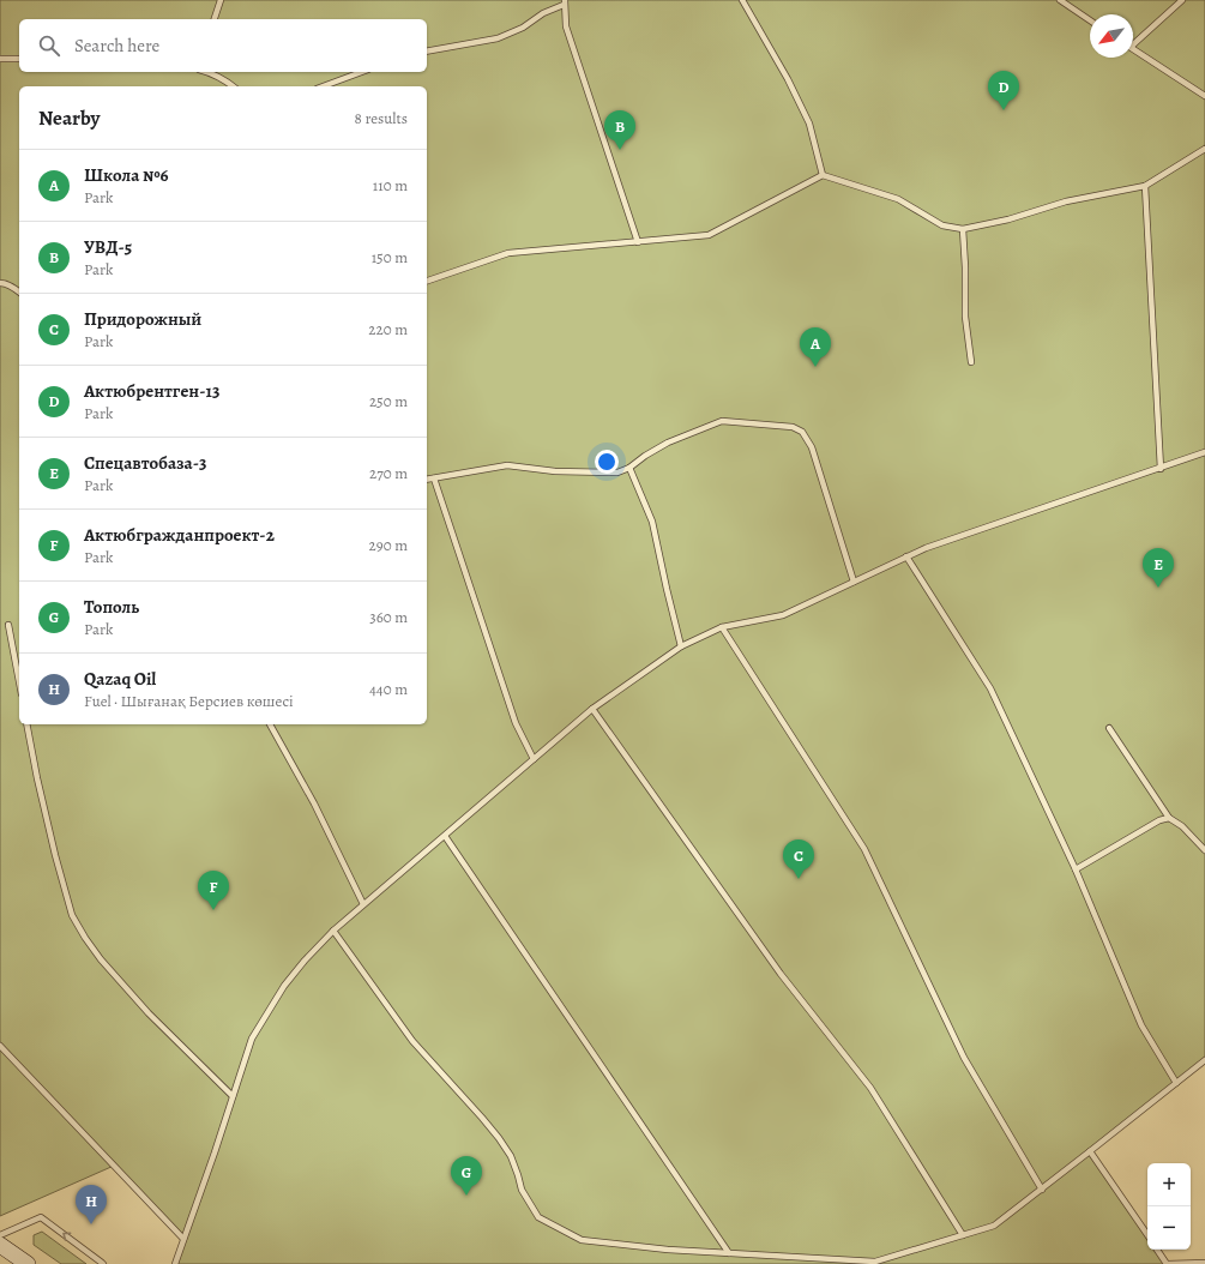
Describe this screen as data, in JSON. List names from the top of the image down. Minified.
{"north":"bottom left","page":{"search":"Search here","pins":["D","B","A","E","C","F","G","H"],"heading":["Nearby","8 results"],"list":[{"mark":"A","name":"Школа №6","note":"Park","value":"110 m"},{"mark":"B","name":"УВД-5","note":"Park","value":"150 m"},{"mark":"C","name":"Придорожный","note":"Park","value":"220 m"},{"mark":"D","name":"Актюбрентген-13","note":"Park","value":"250 m"},{"mark":"E","name":"Спецавтобаза-3","note":"Park","value":"270 m"},{"mark":"F","name":"Актюбгражданпроект-2","note":"Park","value":"290 m"},{"mark":"G","name":"Тополь","note":"Park","value":"360 m"},{"mark":"H","name":"Qazaq Oil","note":"Fuel · Шығанақ Берсиев көшесі","value":"440 m"}],"map_buttons":["+","−"]}}
